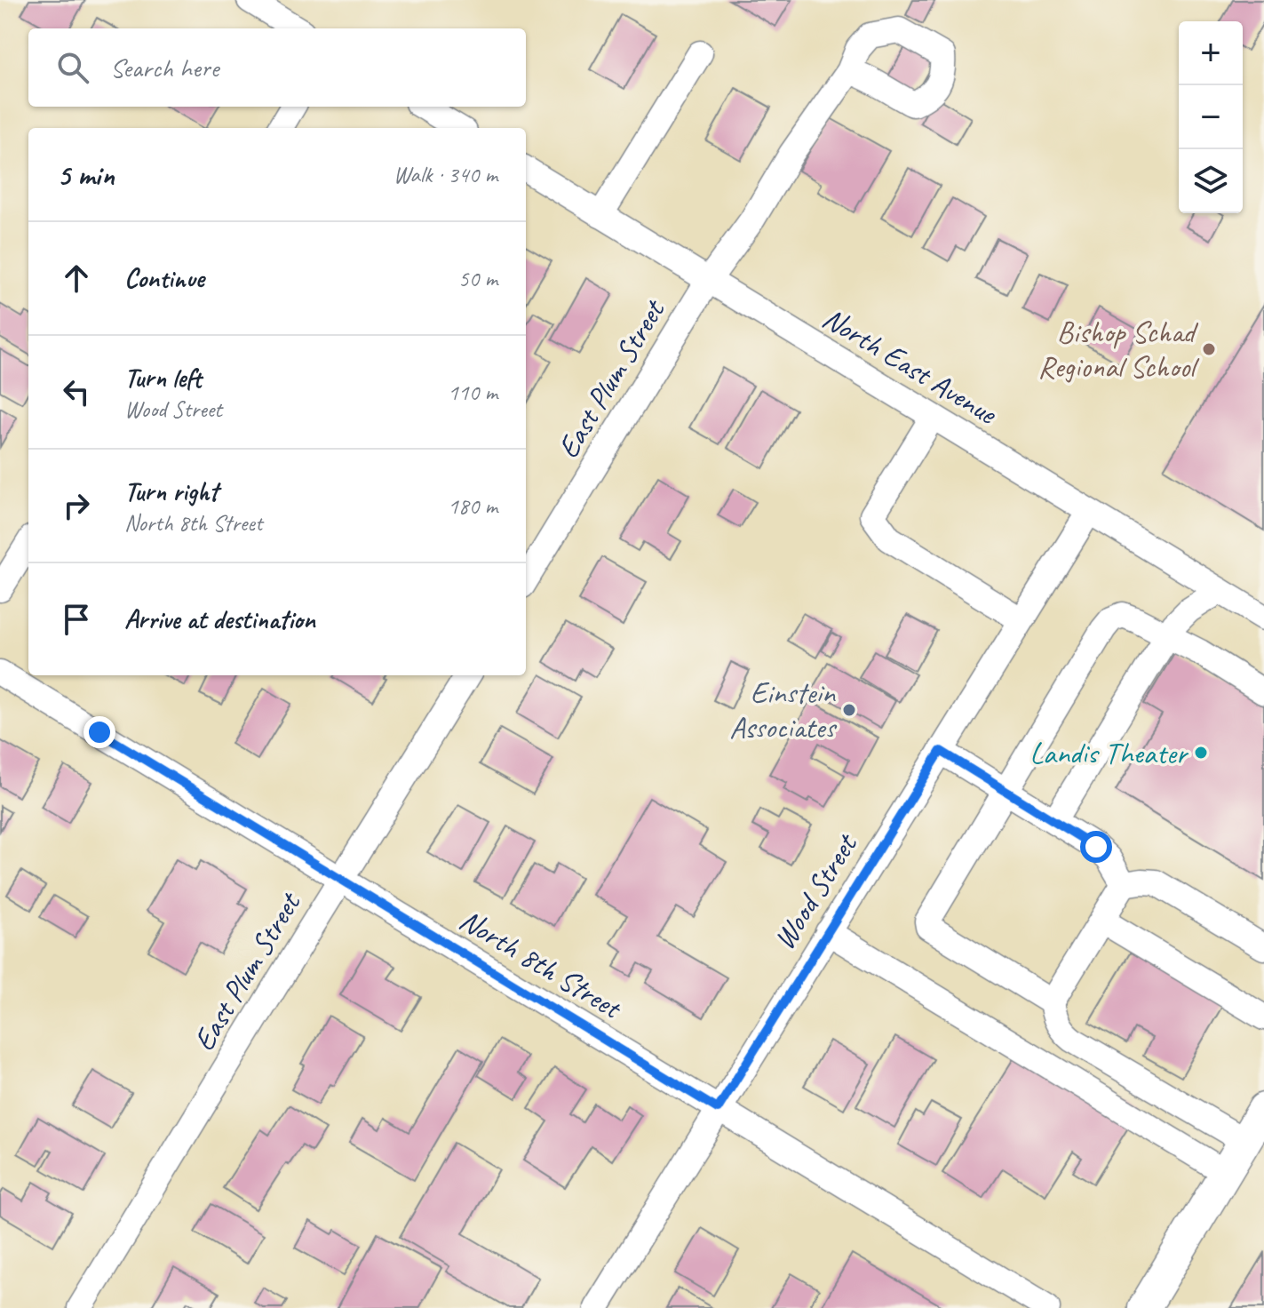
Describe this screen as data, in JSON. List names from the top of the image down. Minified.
{"streets":{"street":["North East Avenue","East Plum Street","Wood Street","North 8th Street"]},"crossings":[["North East Avenue","East Plum Street"],["North East Avenue","Wood Street"],["East Plum Street","North 8th Street"],["Wood Street","North 8th Street"]],"places":["Bishop Schad Regional School","Einstein Associates","Landis Theater"],"page":{"map_buttons":["+","−"],"search":"Search here","heading":["5 min","Walk · 340 m"],"list":[["Continue","50 m"],["Turn left","Wood Street","110 m"],["Turn right","North 8th Street","180 m"],"Arrive at destination"]}}
